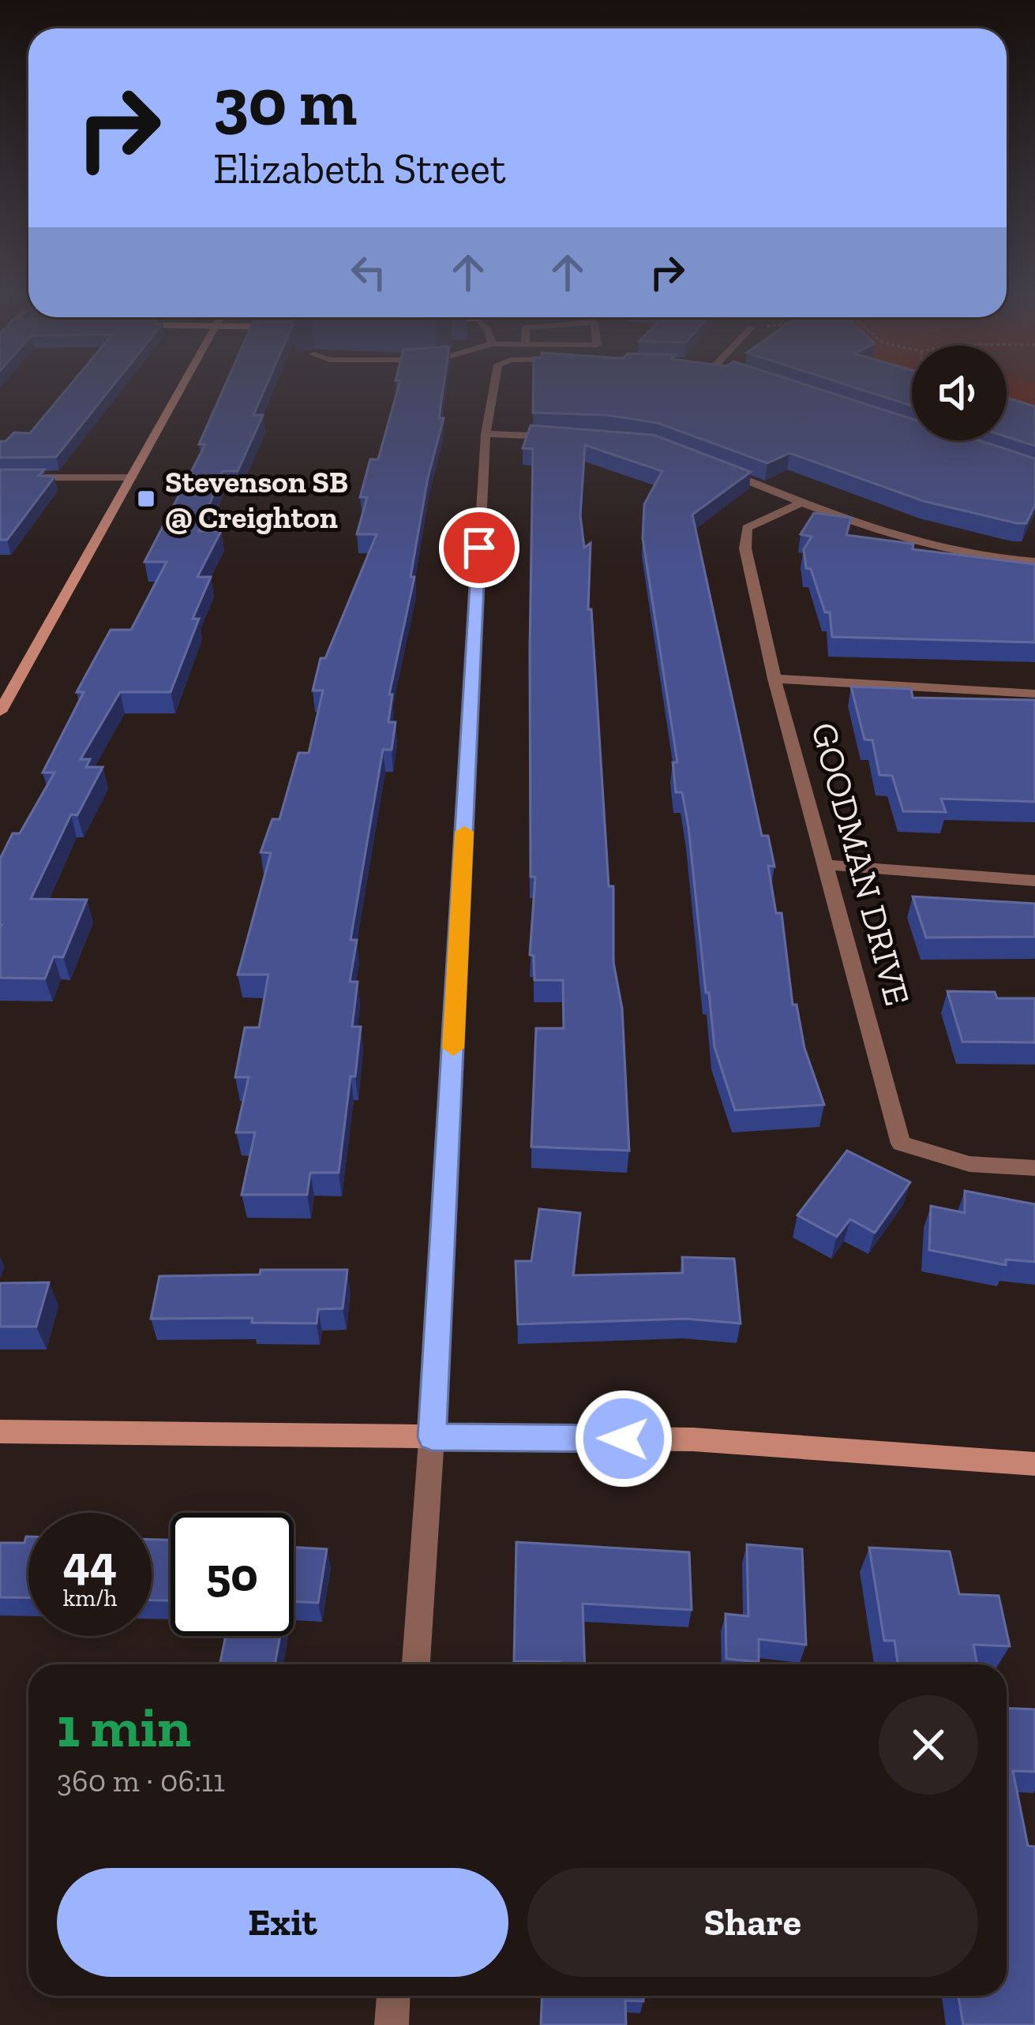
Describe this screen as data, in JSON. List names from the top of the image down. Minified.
{"streets":{"street":["GOODMAN DRIVE"]},"places":{"transit":["Stevenson SB @ Creighton"]},"page":{"turn":["30 m","Elizabeth Street"],"speed":"44 km/h","limit":"50","heading":["1 min","360 m · 06:11"],"buttons":["Exit","Share"]}}
